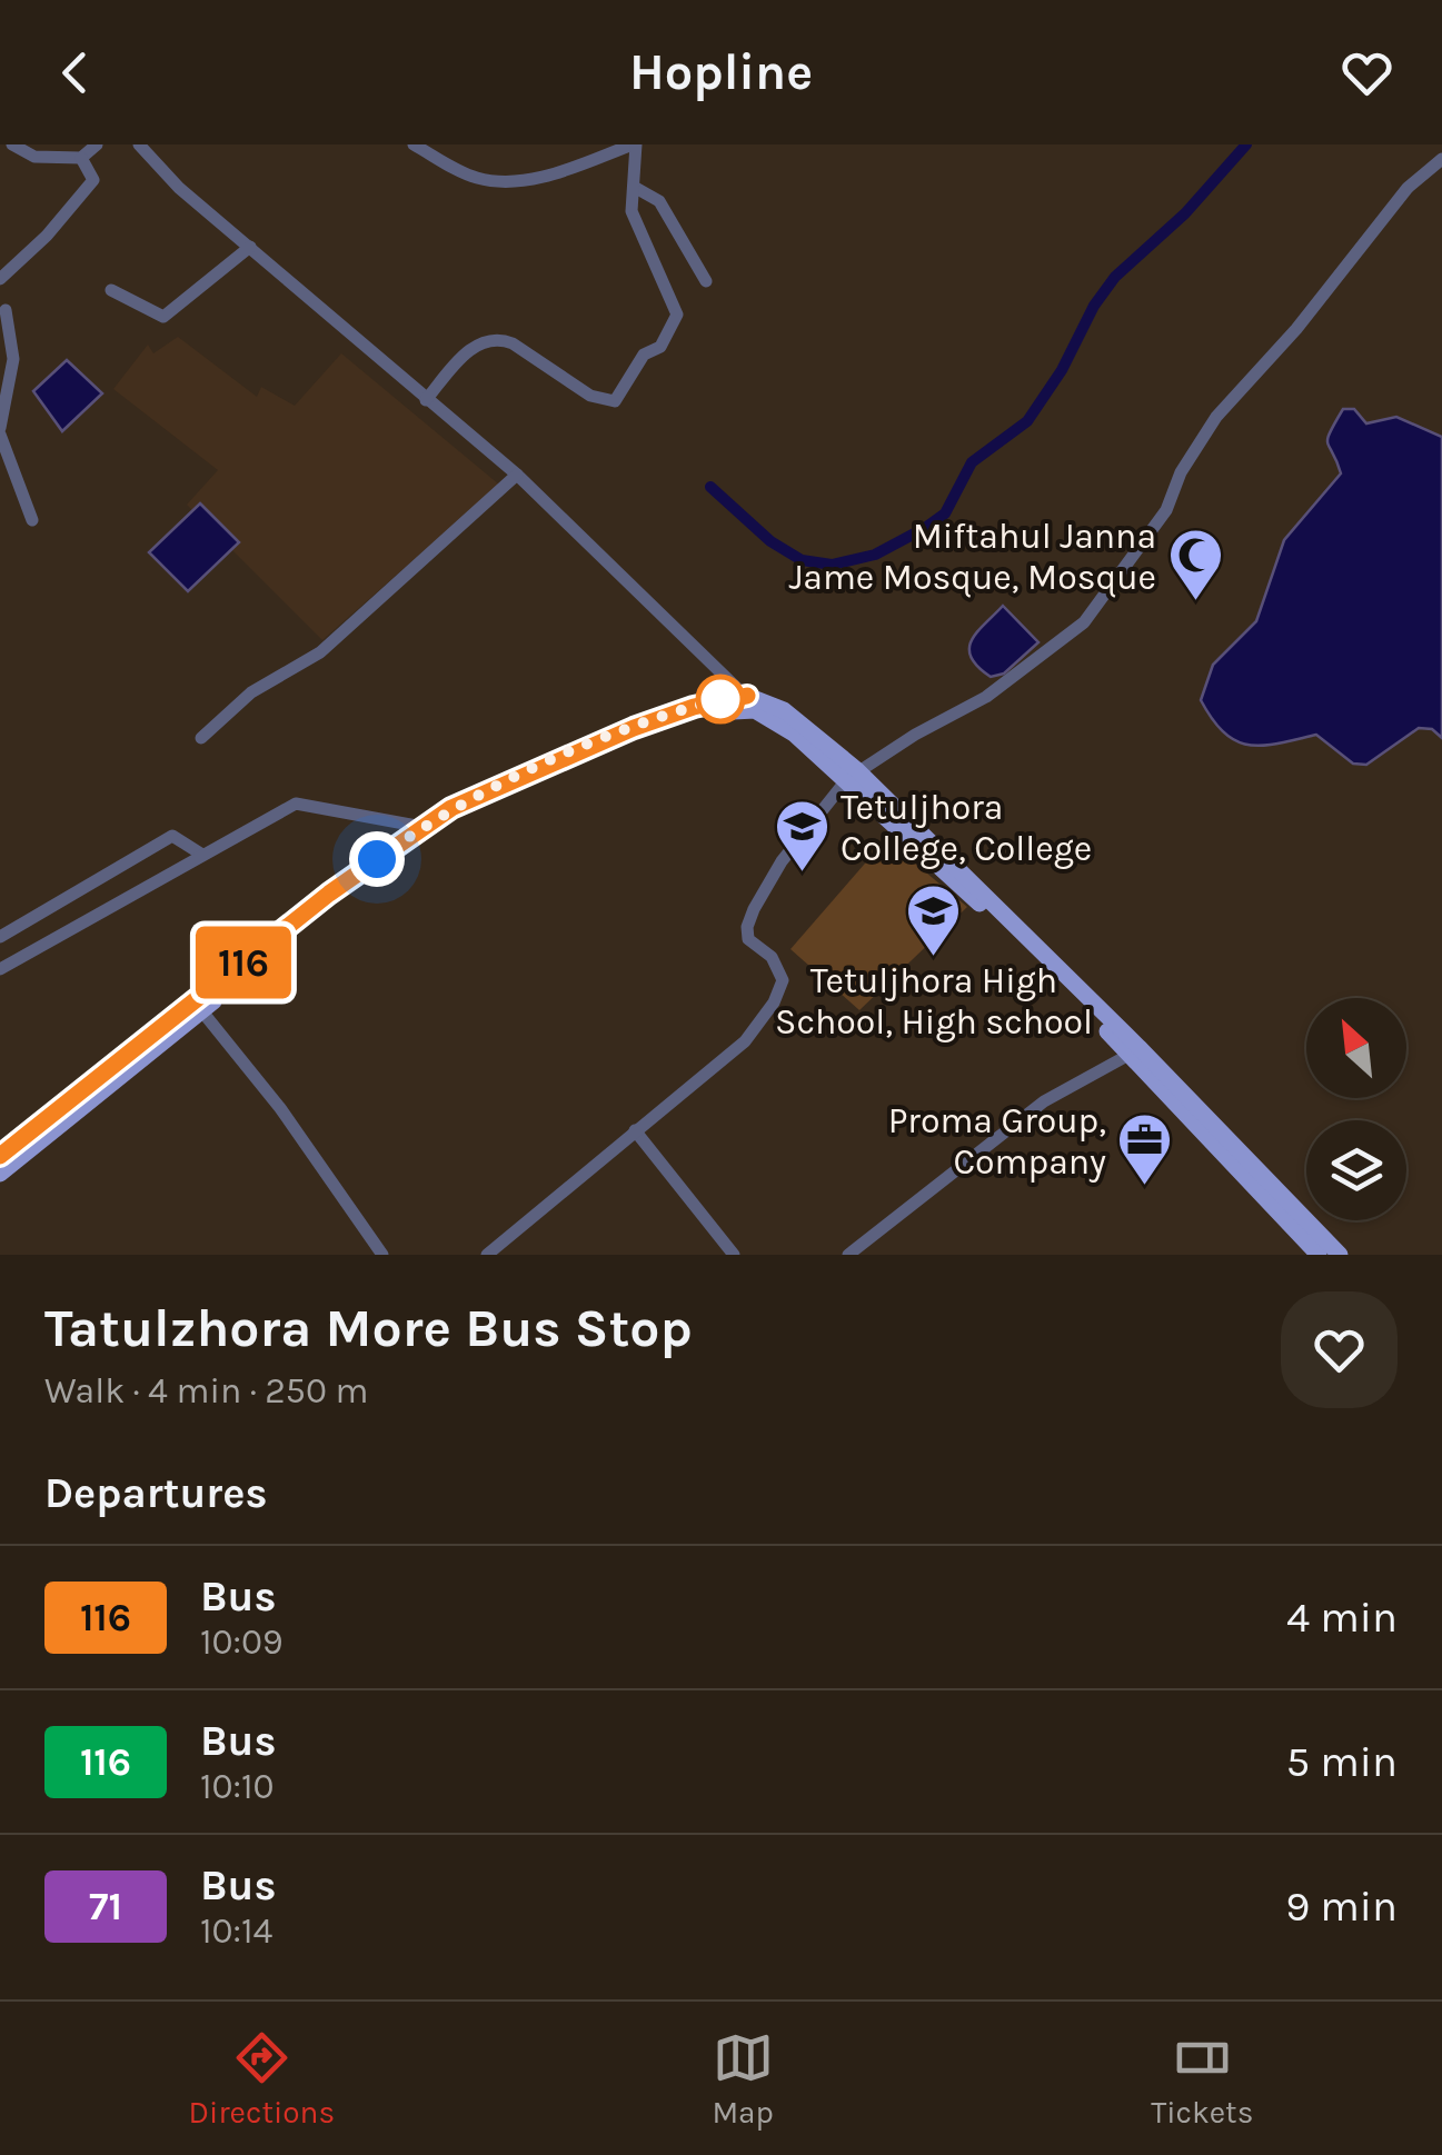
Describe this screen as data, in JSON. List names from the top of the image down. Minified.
{"places":{"mosque":["Miftahul Janna Jame Mosque, Mosque"],"school or university":["Tetuljhora College, College","Tetuljhora High School, High school"],"office":["Proma Group, Company"]},"lines":["bus line 116"],"north":"top left","page":{"header":"Hopline","on_map":"116","heading":[["Tatulzhora More Bus Stop","Walk · 4 min · 250 m"],"Departures"],"list":[{"mark":"116","name":"Bus","note":"10:09","value":"4 min"},{"mark":"116","name":"Bus","note":"10:10","value":"5 min"},{"mark":"71","name":"Bus","note":"10:14","value":"9 min"}],"tabs":["Directions","Map","Tickets"]}}
